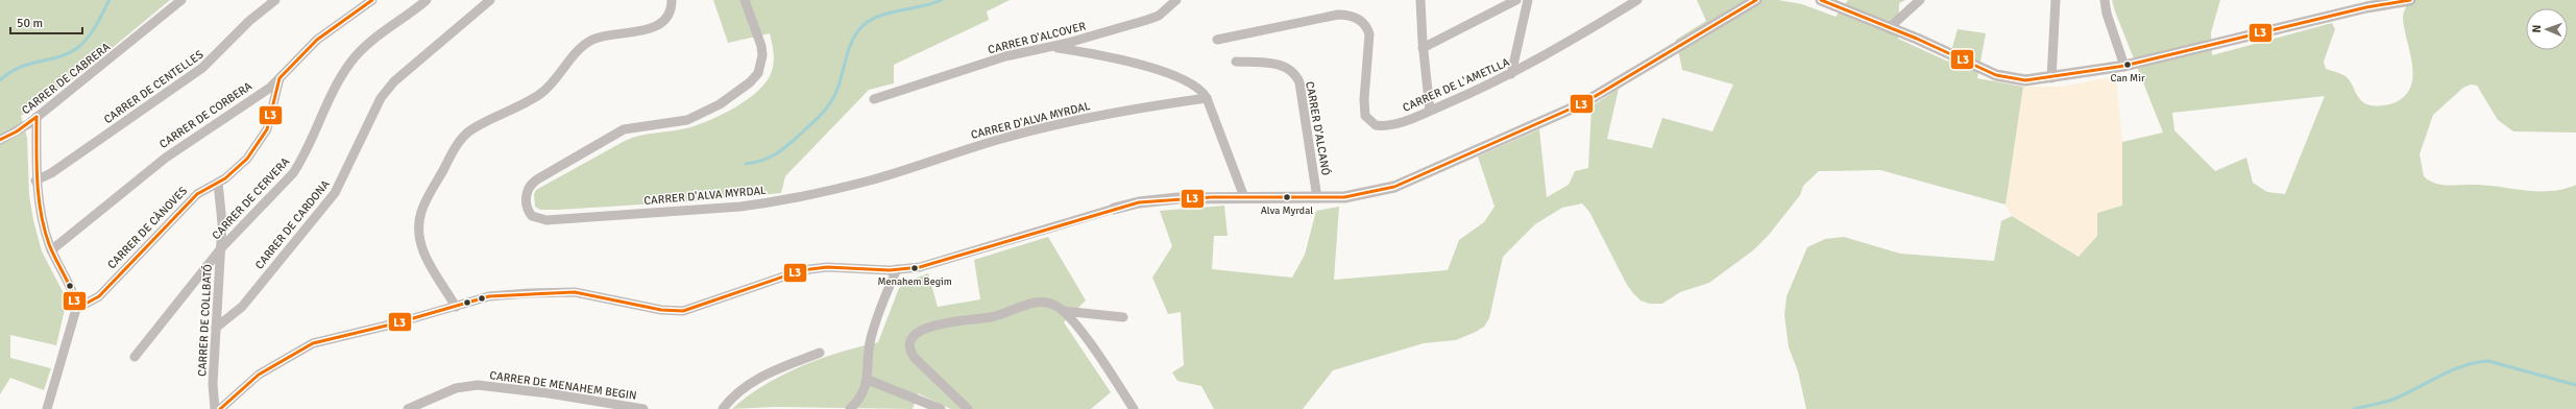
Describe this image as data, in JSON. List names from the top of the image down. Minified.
{"streets":{"street":["CARRER D'ALCOVER","CARRER DE CABRERA","CARRER DE L'AMETLLA","CARRER DE CENTELLES","CARRER DE CORBERA","CARRER D'ALVA MYRDAL","CARRER D'ALCANÓ","CARRER DE CERVERA","CARRER DE CARDONA","CARRER DE CÀNOVES","CARRER DE COLLBATÓ","CARRER DE MENAHEM BEGIN"]},"crossings":[["CARRER DE CORBERA","CARRER DE CÀNOVES"],["CARRER DE CERVERA","CARRER DE COLLBATÓ"],["CARRER DE CARDONA","CARRER DE COLLBATÓ"],["CARRER DE CÀNOVES","CARRER DE COLLBATÓ"]],"places":["Can Mir","Alva Myrdal","Menahem Begim"],"lines":["transit line L3"],"scale_bar":"50 m","north":"left"}
